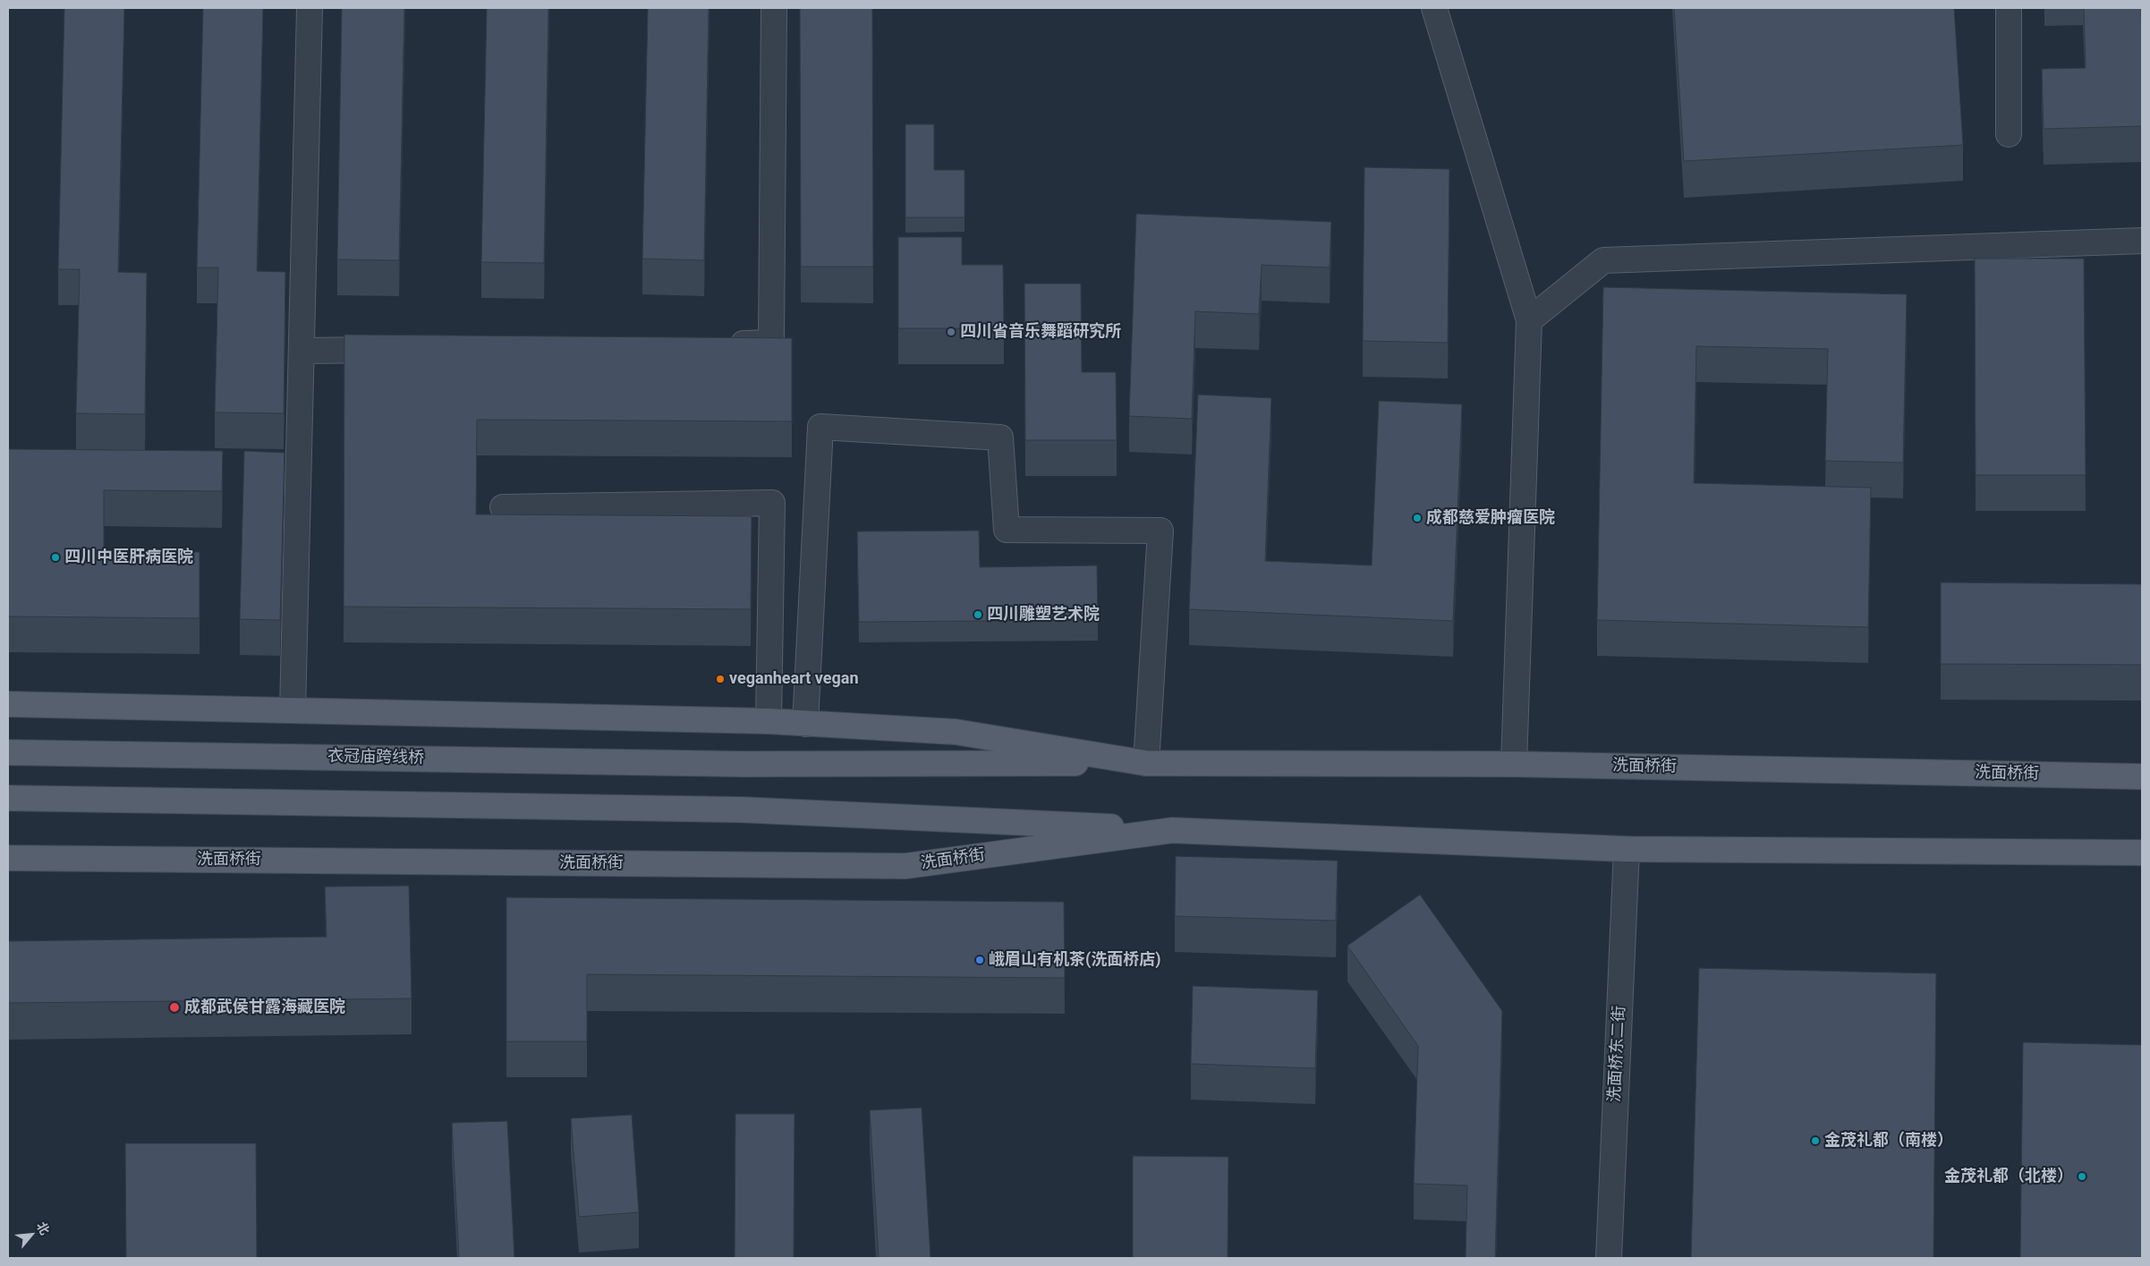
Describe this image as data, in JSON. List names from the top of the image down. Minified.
{"streets":{"main road":["衣冠庙跨线桥","洗面桥街"],"street":["洗面桥东二街"]},"crossings":[["衣冠庙跨线桥","洗面桥街"],["洗面桥街","洗面桥东二街"]],"places":["四川省音乐舞蹈研究所","成都慈爱肿瘤医院","四川中医肝病医院","四川雕塑艺术院","veganheart vegan","峨眉山有机茶(洗面桥店)","成都武侯甘露海藏医院","金茂礼都（南楼）","金茂礼都（北楼）"],"north":"top right"}
